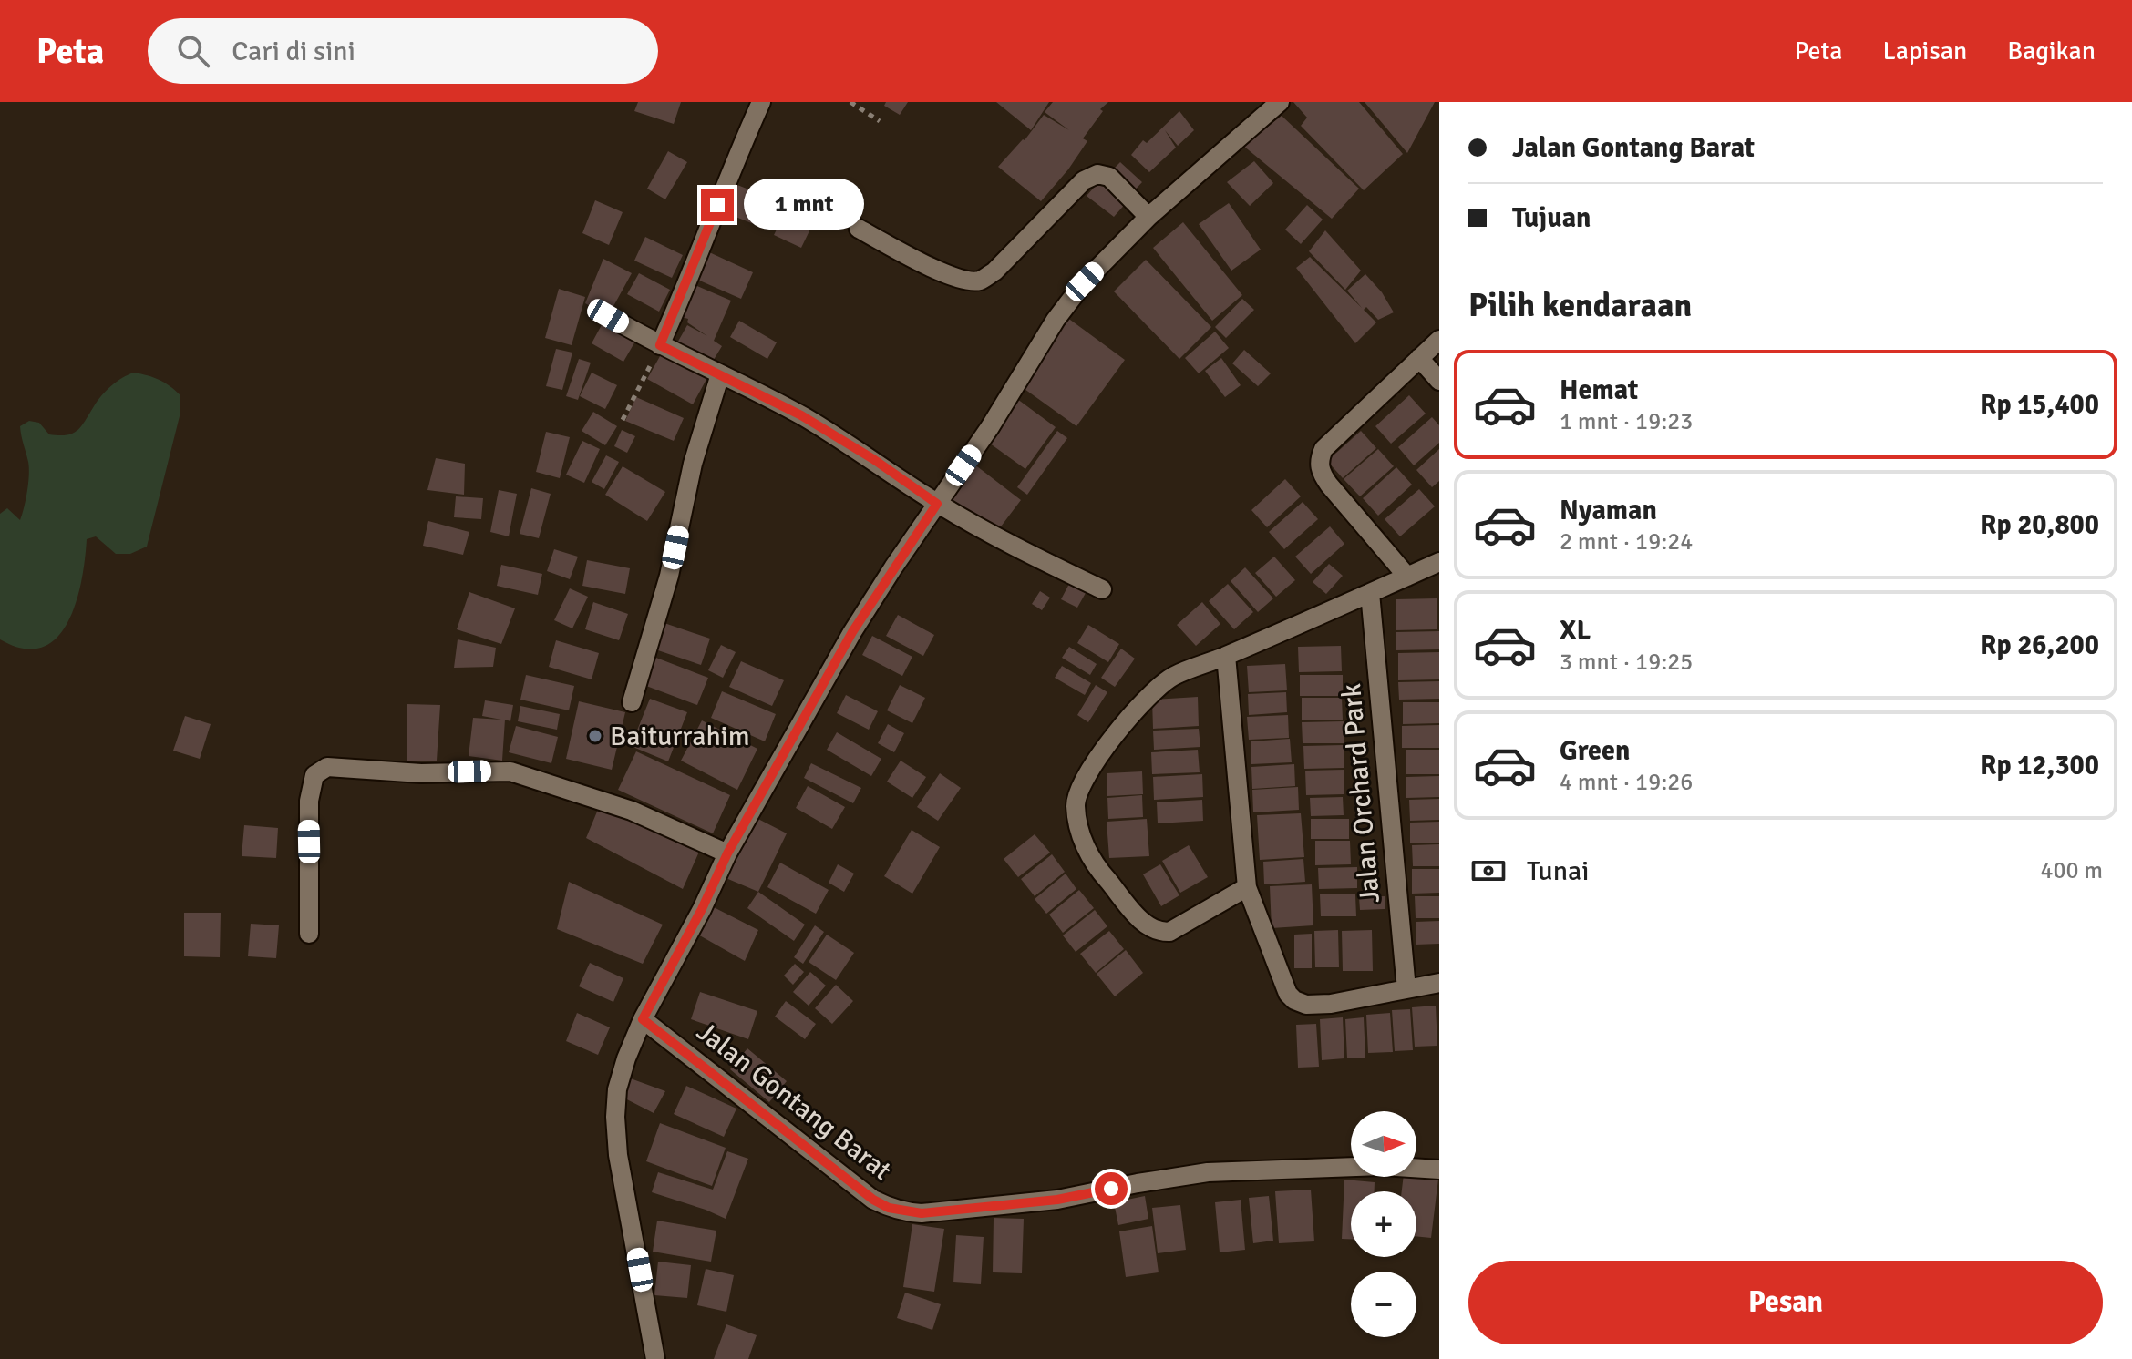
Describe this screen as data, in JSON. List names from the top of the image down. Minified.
{"streets":{"street":["Jalan Orchard Park","Jalan Gontang Barat"]},"places":["Baiturrahim"],"north":"right","page":{"header":"Peta","search":"Cari di sini","nav":["Peta","Lapisan","Bagikan"],"banner":["Jalan Gontang Barat","Tujuan"],"bubble":"1 mnt","heading":"Pilih kendaraan","list":[{"name":"Hemat","note":"1 mnt · 19:23","value":"Rp 15,400"},{"name":"Nyaman","note":"2 mnt · 19:24","value":"Rp 20,800"},{"name":"XL","note":"3 mnt · 19:25","value":"Rp 26,200"},{"name":"Green","note":"4 mnt · 19:26","value":"Rp 12,300"}],"pay":["Tunai","400 m"],"map_buttons":["+","−"],"buttons":"Pesan"}}
